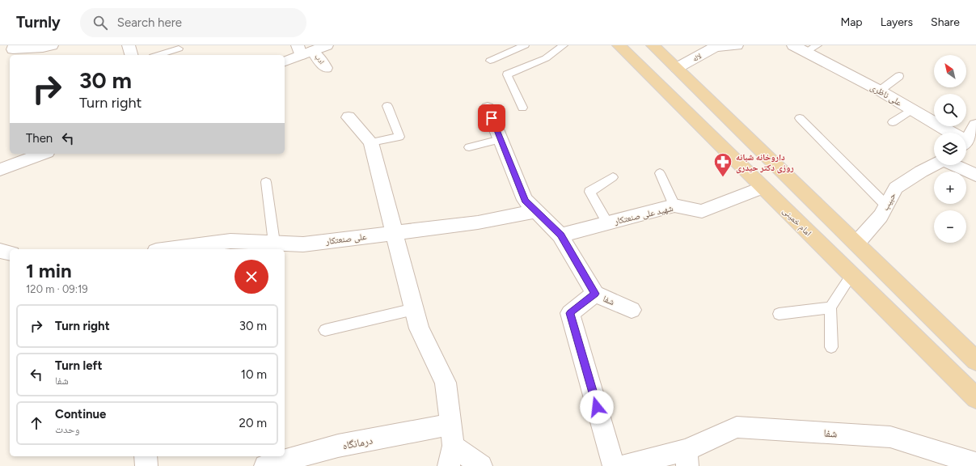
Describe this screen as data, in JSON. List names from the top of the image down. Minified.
{"streets":{"main road":["امام خمینی"],"street":["لاله","ادب","علی ناظری","حبیب","شهید علی صنعتکار","علی صنعتکار","شفا","درمانگاه"]},"crossings":[["شهید علی صنعتکار","امام خمینی"],["شهید علی صنعتکار","شفا"],["علی صنعتکار","شفا"]],"places":{"pharmacy":["داروخانه شبانه روزی دکتر حیدری"]},"north":"top left","page":{"header":"Turnly","search":"Search here","nav":["Map","Layers","Share"],"map_buttons":["+","−"],"turn":["30 m","Turn right"],"then":"Then","heading":["1 min","120 m · 09:19"],"list":[{"name":"Turn right","value":"30 m"},{"name":"Turn left","note":"شفا","value":"10 m"},{"name":"Continue","note":"وحدت","value":"20 m"}]}}
